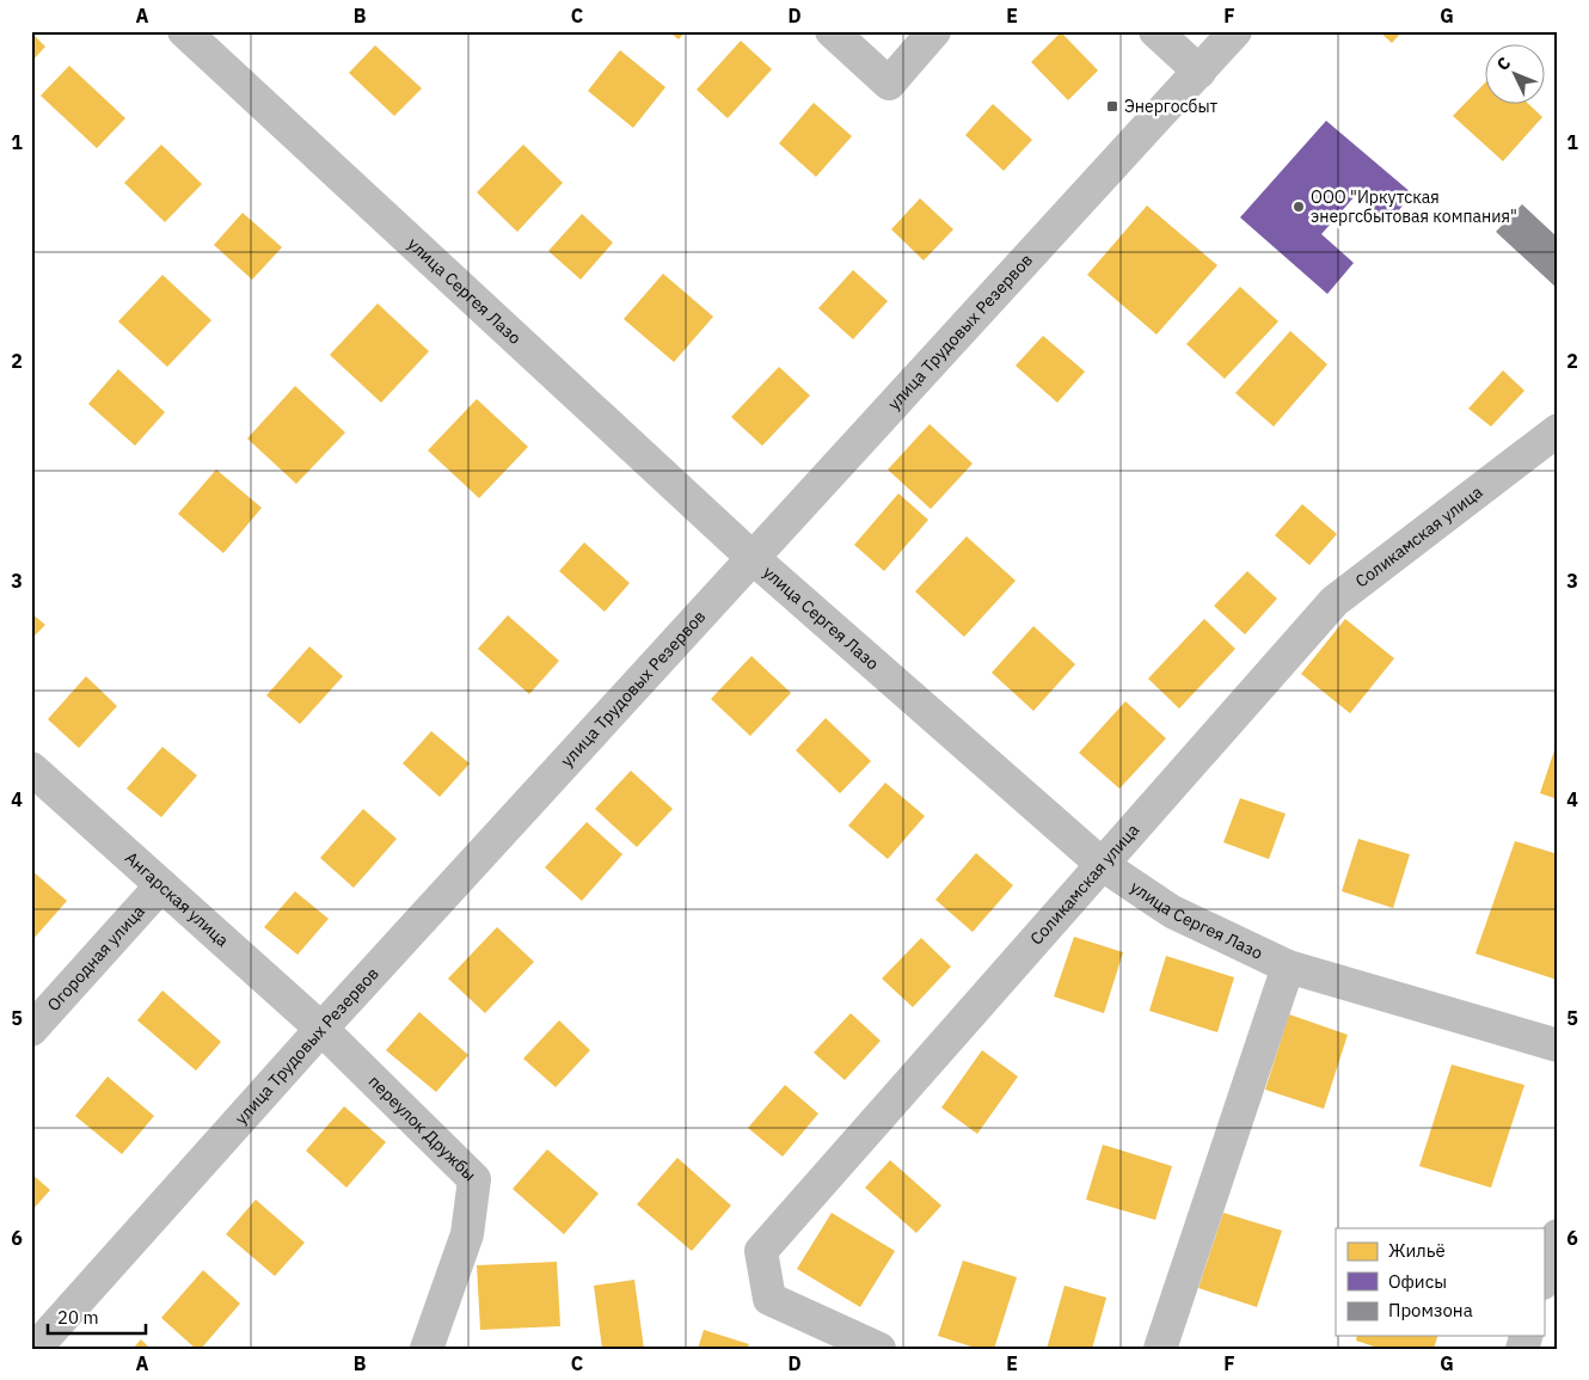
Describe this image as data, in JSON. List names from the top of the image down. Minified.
{"streets":{"street":["улица Сергея Лазо","улица Трудовых Резервов","Соликамская улица","Ангарская улица","Огородная улица","переулок Дружбы"]},"crossings":[["улица Сергея Лазо","улица Трудовых Резервов"],["улица Сергея Лазо","Соликамская улица"],["улица Трудовых Резервов","Ангарская улица"],["улица Трудовых Резервов","переулок Дружбы"],["Ангарская улица","Огородная улица"],["Ангарская улица","переулок Дружбы"]],"places":{"transit":["Энергосбыт"],"other":["ООО \"Иркутская энергсбытовая компания\""]},"legend":["Жильё","Офисы","Промзона"],"scale_bar":"20 m","north":"top left","grid":{"columns":["A","B","C","D","E","F","G"],"rows":["1","2","3","4","5","6"]}}
